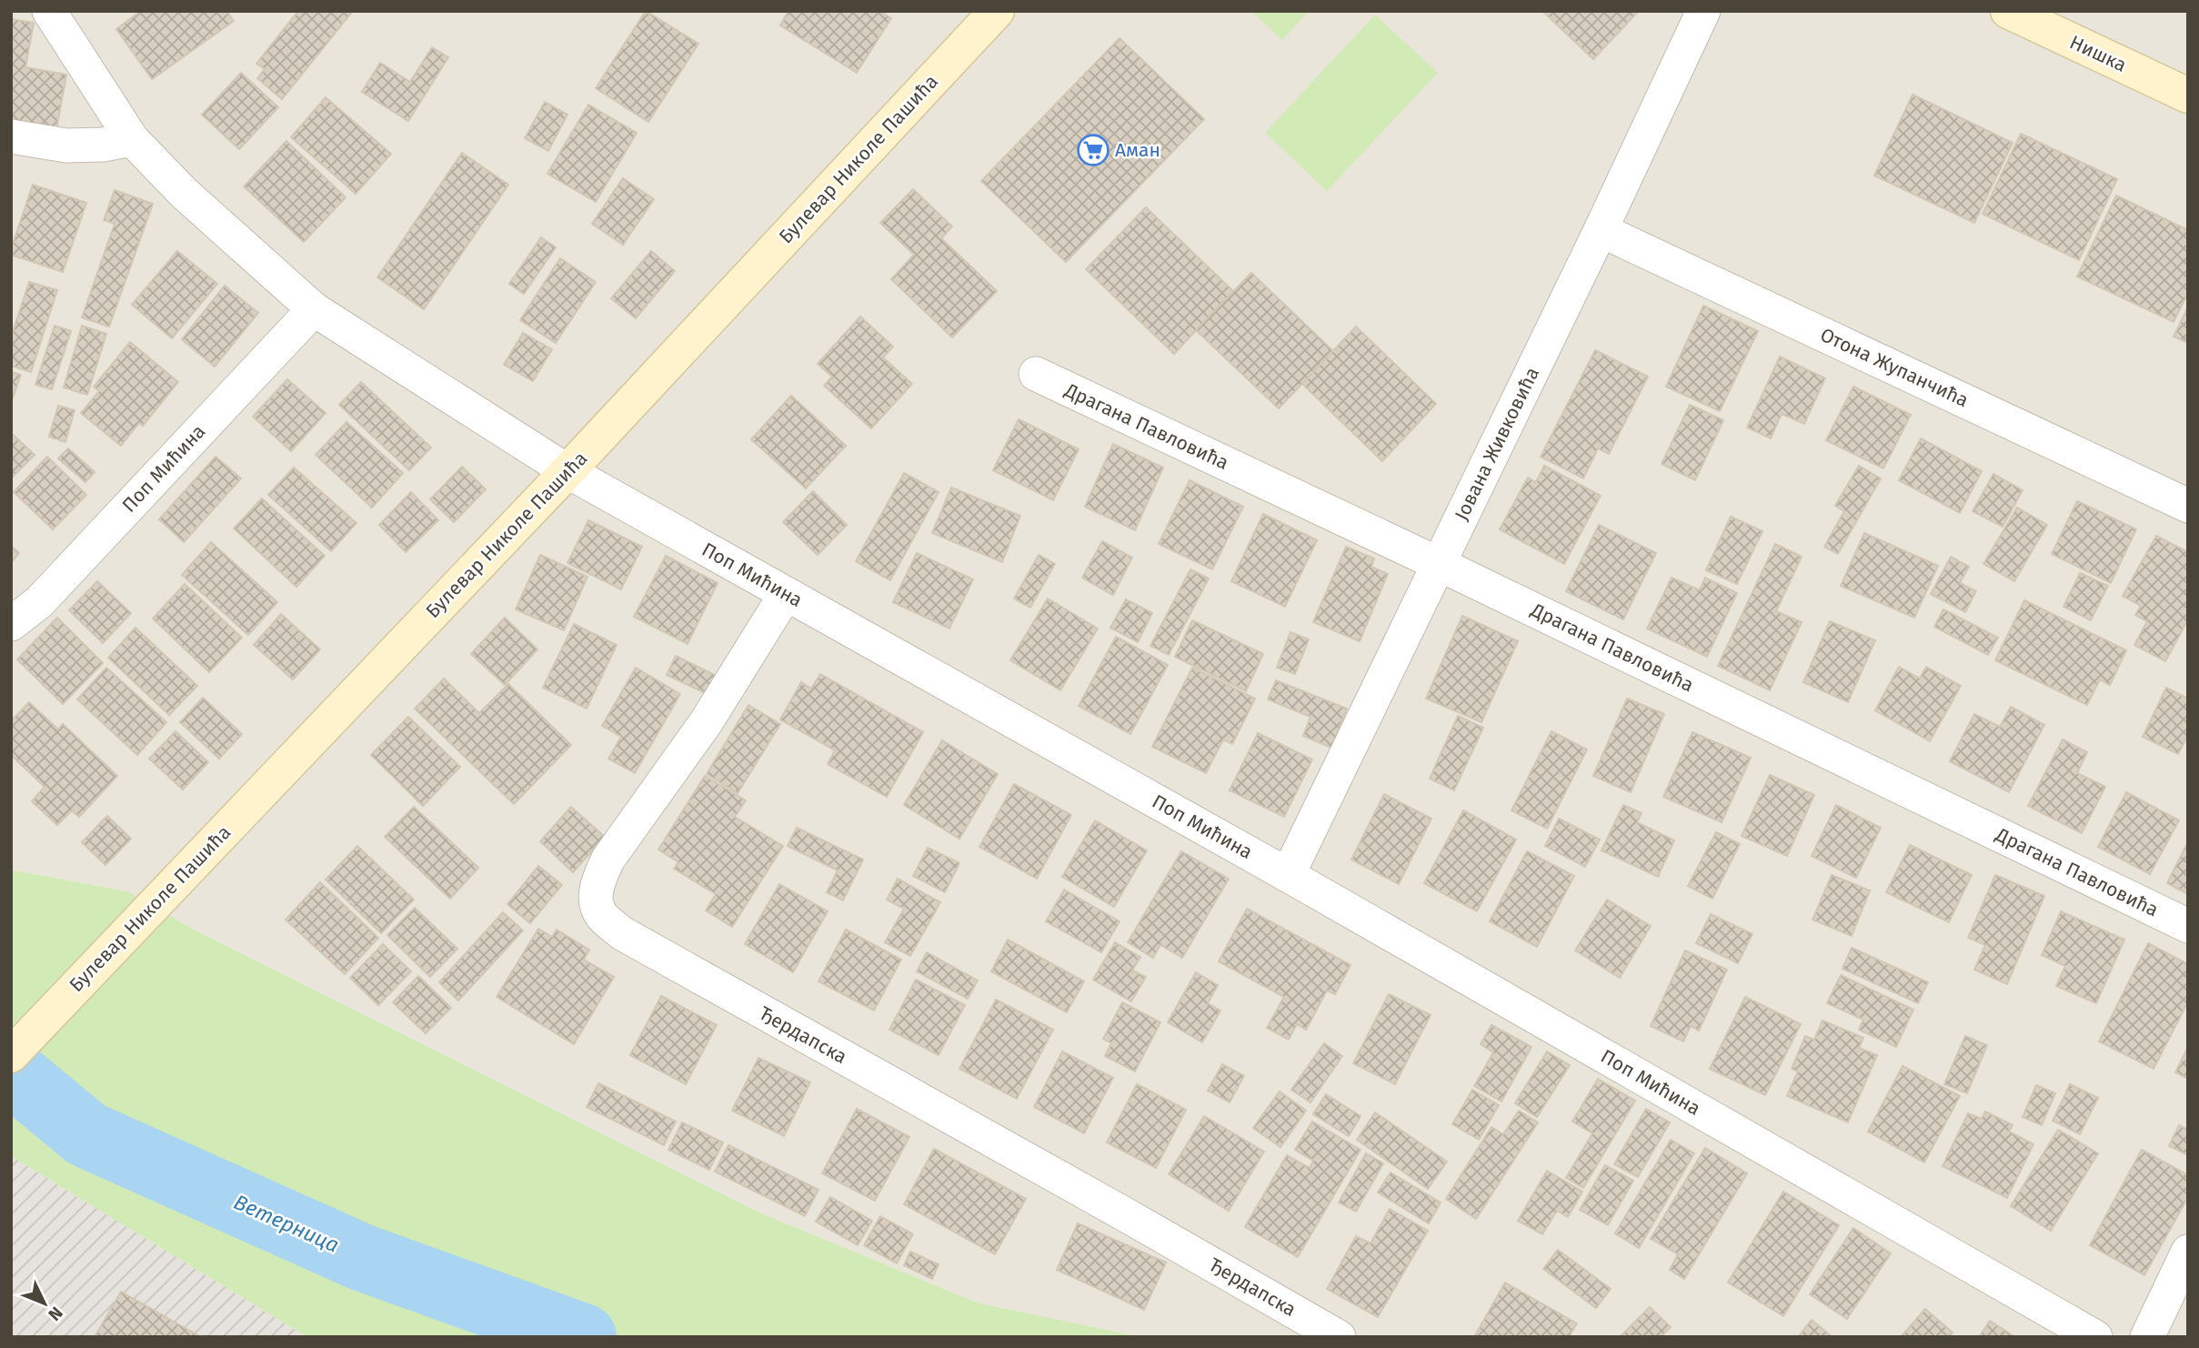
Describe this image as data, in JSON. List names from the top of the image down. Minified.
{"streets":{"main road":["Нишка","Булевар Николе Пашића"],"street":["Отона Жупанчића","Драгана Павловића","Јована Живковића","Поп Мићина","Ђердапска"]},"crossings":[["Булевар Николе Пашића","Поп Мићина"],["Отона Жупанчића","Јована Живковића"],["Драгана Павловића","Јована Живковића"],["Јована Живковића","Поп Мићина"],["Поп Мићина","Ђердапска"]],"water":["Ветерница"],"places":{"supermarket":["Аман"]},"north":"bottom right"}
